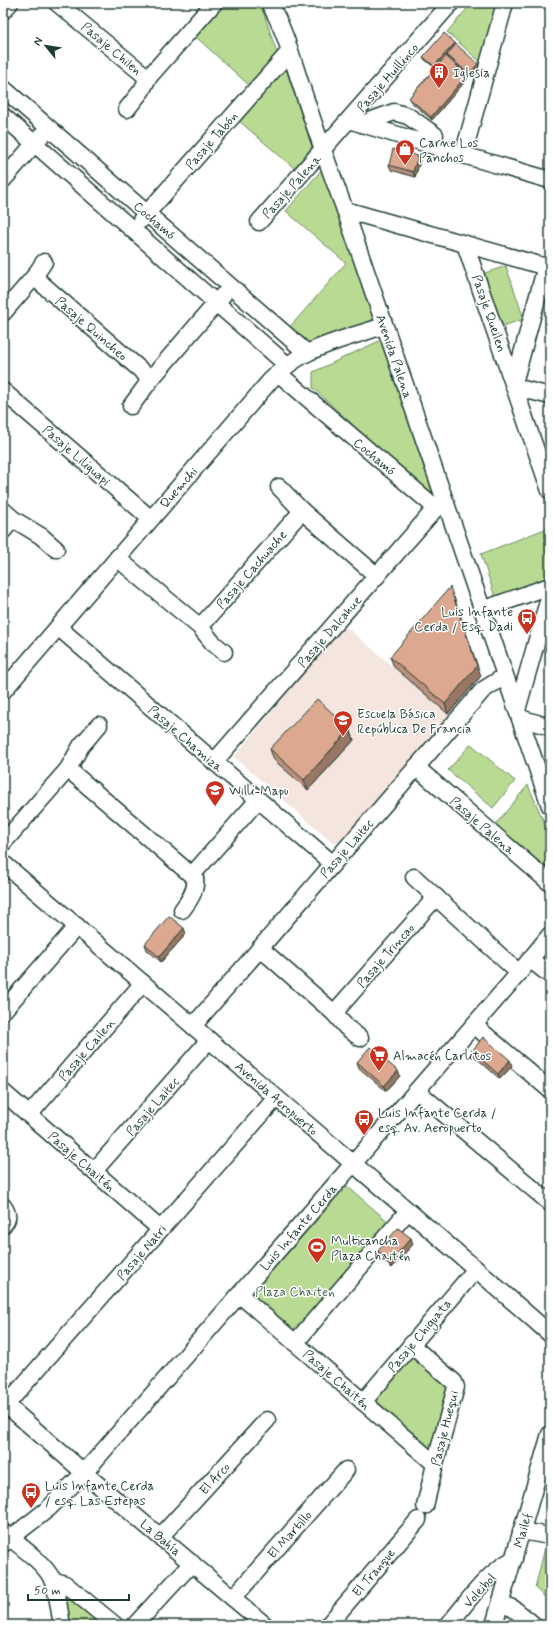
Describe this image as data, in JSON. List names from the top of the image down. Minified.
{"streets":{"street":["Pasaje Chilen","Pasaje Huillinco","Pasaje Tabón","Pasaje Palena","Cochamó","Pasaje Queilen","Pasaje Quincheo","Avenida Palena","Pasaje Liliguapi","Quemchi","Pasaje Cachuache","Pasaje Dalcahue","Pasaje Chamiza","Pasaje Laitec","Pasaje Trincao","Pasaje Cailen","Avenida Aeropuerto","Pasaje Chaitén","Luis Infante Cerda","Pasaje Natri","Pasaje Chiguata","Pasaje Huequi","El Arco","Mailef","El Martillo","La Bahía","El Tranque","Voleibol"]},"crossings":[["Pasaje Huillinco","Pasaje Palena"],["Pasaje Huillinco","Avenida Palena"],["Pasaje Tabón","Cochamó"],["Pasaje Tabón","Avenida Palena"],["Pasaje Palena","Avenida Palena"],["Pasaje Palena","Pasaje Laitec"],["Cochamó","Avenida Palena"],["Cochamó","Quemchi"],["Cochamó","Pasaje Dalcahue"],["Pasaje Queilen","Avenida Palena"],["Avenida Palena","Quemchi"],["Avenida Palena","Pasaje Dalcahue"],["Avenida Palena","Pasaje Laitec"],["Pasaje Liliguapi","Quemchi"],["Quemchi","Pasaje Chamiza"],["Pasaje Dalcahue","Pasaje Chamiza"],["Pasaje Chamiza","Pasaje Laitec"],["Pasaje Laitec","Avenida Aeropuerto"],["Pasaje Laitec","Pasaje Chaitén"],["Pasaje Cailen","Avenida Aeropuerto"],["Pasaje Cailen","Pasaje Chaitén"],["Avenida Aeropuerto","Luis Infante Cerda"],["Avenida Aeropuerto","Pasaje Natri"],["Avenida Aeropuerto","Pasaje Chiguata"],["Pasaje Chaitén","Luis Infante Cerda"],["Pasaje Chaitén","Pasaje Natri"],["Pasaje Chaitén","Pasaje Chiguata"],["Pasaje Chaitén","Pasaje Huequi"],["Luis Infante Cerda","La Bahía"],["Pasaje Natri","La Bahía"],["Pasaje Chiguata","Pasaje Huequi"],["Pasaje Huequi","El Tranque"],["El Arco","La Bahía"],["Mailef","Voleibol"],["El Martillo","La Bahía"]],"parks":["Plaza Chaiten"],"places":{"building":["Iglesia"],"shop":["Carne Los Panchos"],"bus stop":["Luis Infante Cerda / Esq. Dadi","Luis Infante Cerda / esq. Av. Aeropuerto","Luis Infante Cerda / esq. Las Estepas"],"school or university":["Escuela Básica República De Francia","Willi-Mapu"],"supermarket":["Almacén Carlitos"],"sports":["Multicancha Plaza Chaitén"]},"scale_bar":"50 m","north":"top left"}
